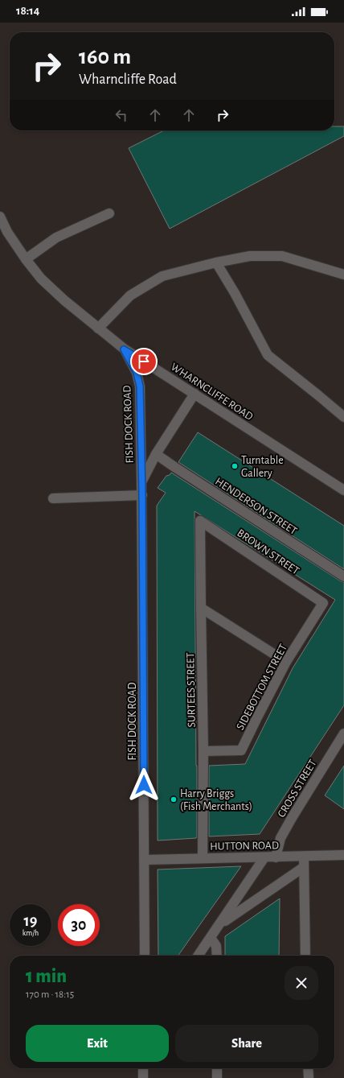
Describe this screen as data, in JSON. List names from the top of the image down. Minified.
{"streets":{"street":["WHARNCLIFFE ROAD","FISH DOCK ROAD","HENDERSON STREET","BROWN STREET","SIDEBOTTOM STREET","SURTEES STREET","CROSS STREET","HUTTON ROAD"]},"crossings":[["WHARNCLIFFE ROAD","FISH DOCK ROAD"],["FISH DOCK ROAD","HENDERSON STREET"],["FISH DOCK ROAD","HUTTON ROAD"],["BROWN STREET","SIDEBOTTOM STREET"],["BROWN STREET","SURTEES STREET"],["SIDEBOTTOM STREET","SURTEES STREET"],["SURTEES STREET","HUTTON ROAD"],["CROSS STREET","HUTTON ROAD"]],"places":["Turntable Gallery","Harry Briggs (Fish Merchants)"],"page":{"status":"18:14","turn":["160 m","Wharncliffe Road"],"speed":"19 km/h","limit":"30","heading":["1 min","170 m · 18:15"],"buttons":["Exit","Share"]}}
